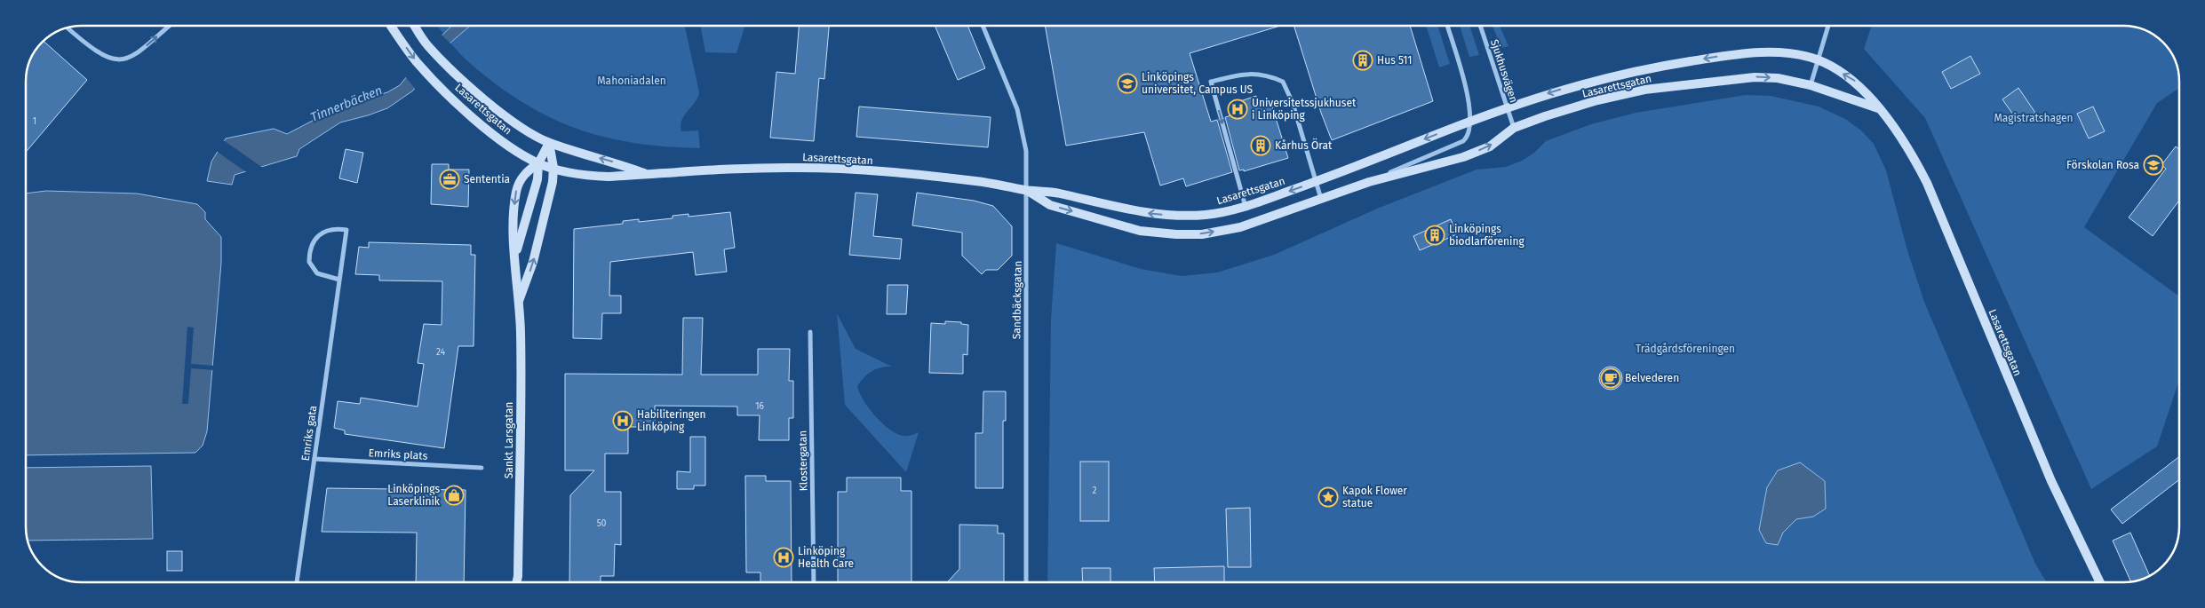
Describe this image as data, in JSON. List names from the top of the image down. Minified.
{"streets":{"main road":["Lasarettsgatan","Sankt Larsgatan"],"street":["Sjukhusvägen","Sandbäcksgatan","Emriks gata","Emriks plats","Klostergatan"]},"crossings":[["Sjukhusvägen","Lasarettsgatan"],["Lasarettsgatan","Sandbäcksgatan"],["Lasarettsgatan","Sankt Larsgatan"],["Emriks gata","Emriks plats"]],"water":["Tinnerbäcken"],"parks":["Mahoniadalen","Magistratshagen","Trädgårdsföreningen"],"places":{"building":["Hus 511","Kårhus Örat","Linköpings biodlarförening"],"school or university":["Linköpings universitet, Campus US","Förskolan Rosa"],"hospital":["Universitetssjukhuset i Linköping","Habiliteringen Linköping","Linköping Health Care"],"office":["Sententia"],"cafe":["Belvederen"],"shop":["Linköpings Laserklinik"],"place":["Kapok Flower statue"]},"house_numbers":["1","24","16","2","50"]}
